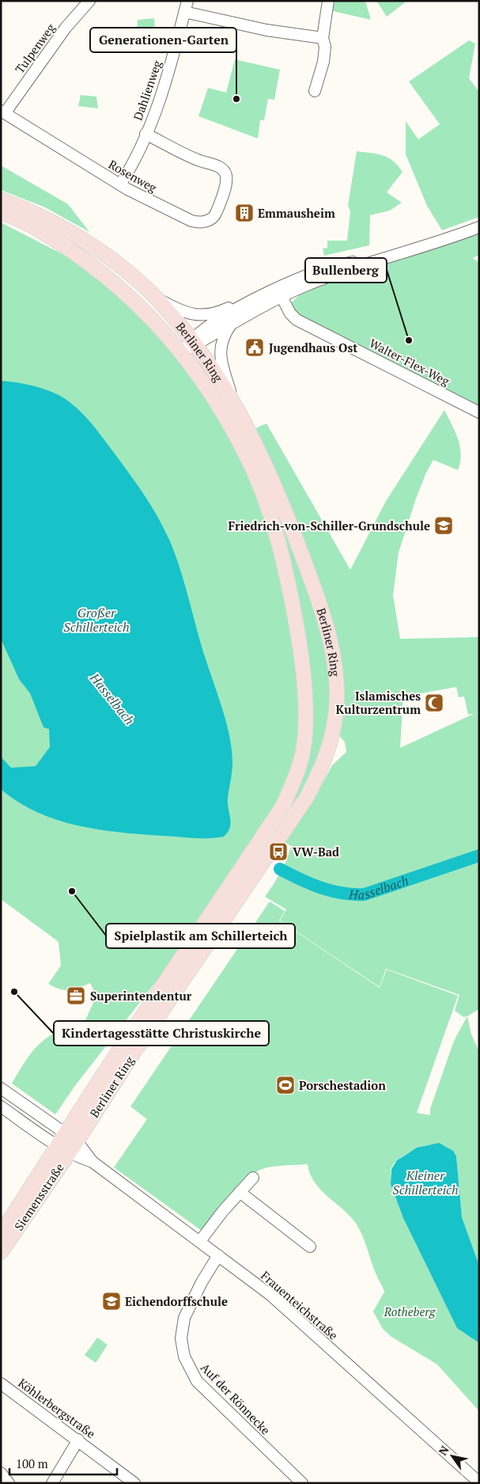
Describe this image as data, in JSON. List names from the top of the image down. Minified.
{"streets":{"main road":["Berliner Ring","Siemensstraße"],"street":["Tulpenweg","Dahlienweg","Rosenweg","Walter-Flex-Weg","Frauenteichstraße","Auf der Rönnecke","Köhlerbergstraße"]},"crossings":[["Tulpenweg","Rosenweg"],["Dahlienweg","Rosenweg"],["Berliner Ring","Siemensstraße"],["Berliner Ring","Frauenteichstraße"],["Siemensstraße","Frauenteichstraße"],["Frauenteichstraße","Auf der Rönnecke"]],"water":["Großer Schillerteich","Hasselbach","Kleiner Schillerteich"],"parks":["Rotheberg"],"places":{"other":["Generationen-Garten","Bullenberg","Spielplastik am Schillerteich","Kindertagesstätte Christuskirche"],"building":["Emmausheim"],"public building":["Jugendhaus Ost"],"school or university":["Friedrich-von-Schiller-Grundschule","Eichendorffschule"],"mosque":["Islamisches Kulturzentrum"],"bus stop":["VW-Bad"],"office":["Superintendentur"],"sports":["Porschestadion"]},"scale_bar":"100 m","north":"top left"}
